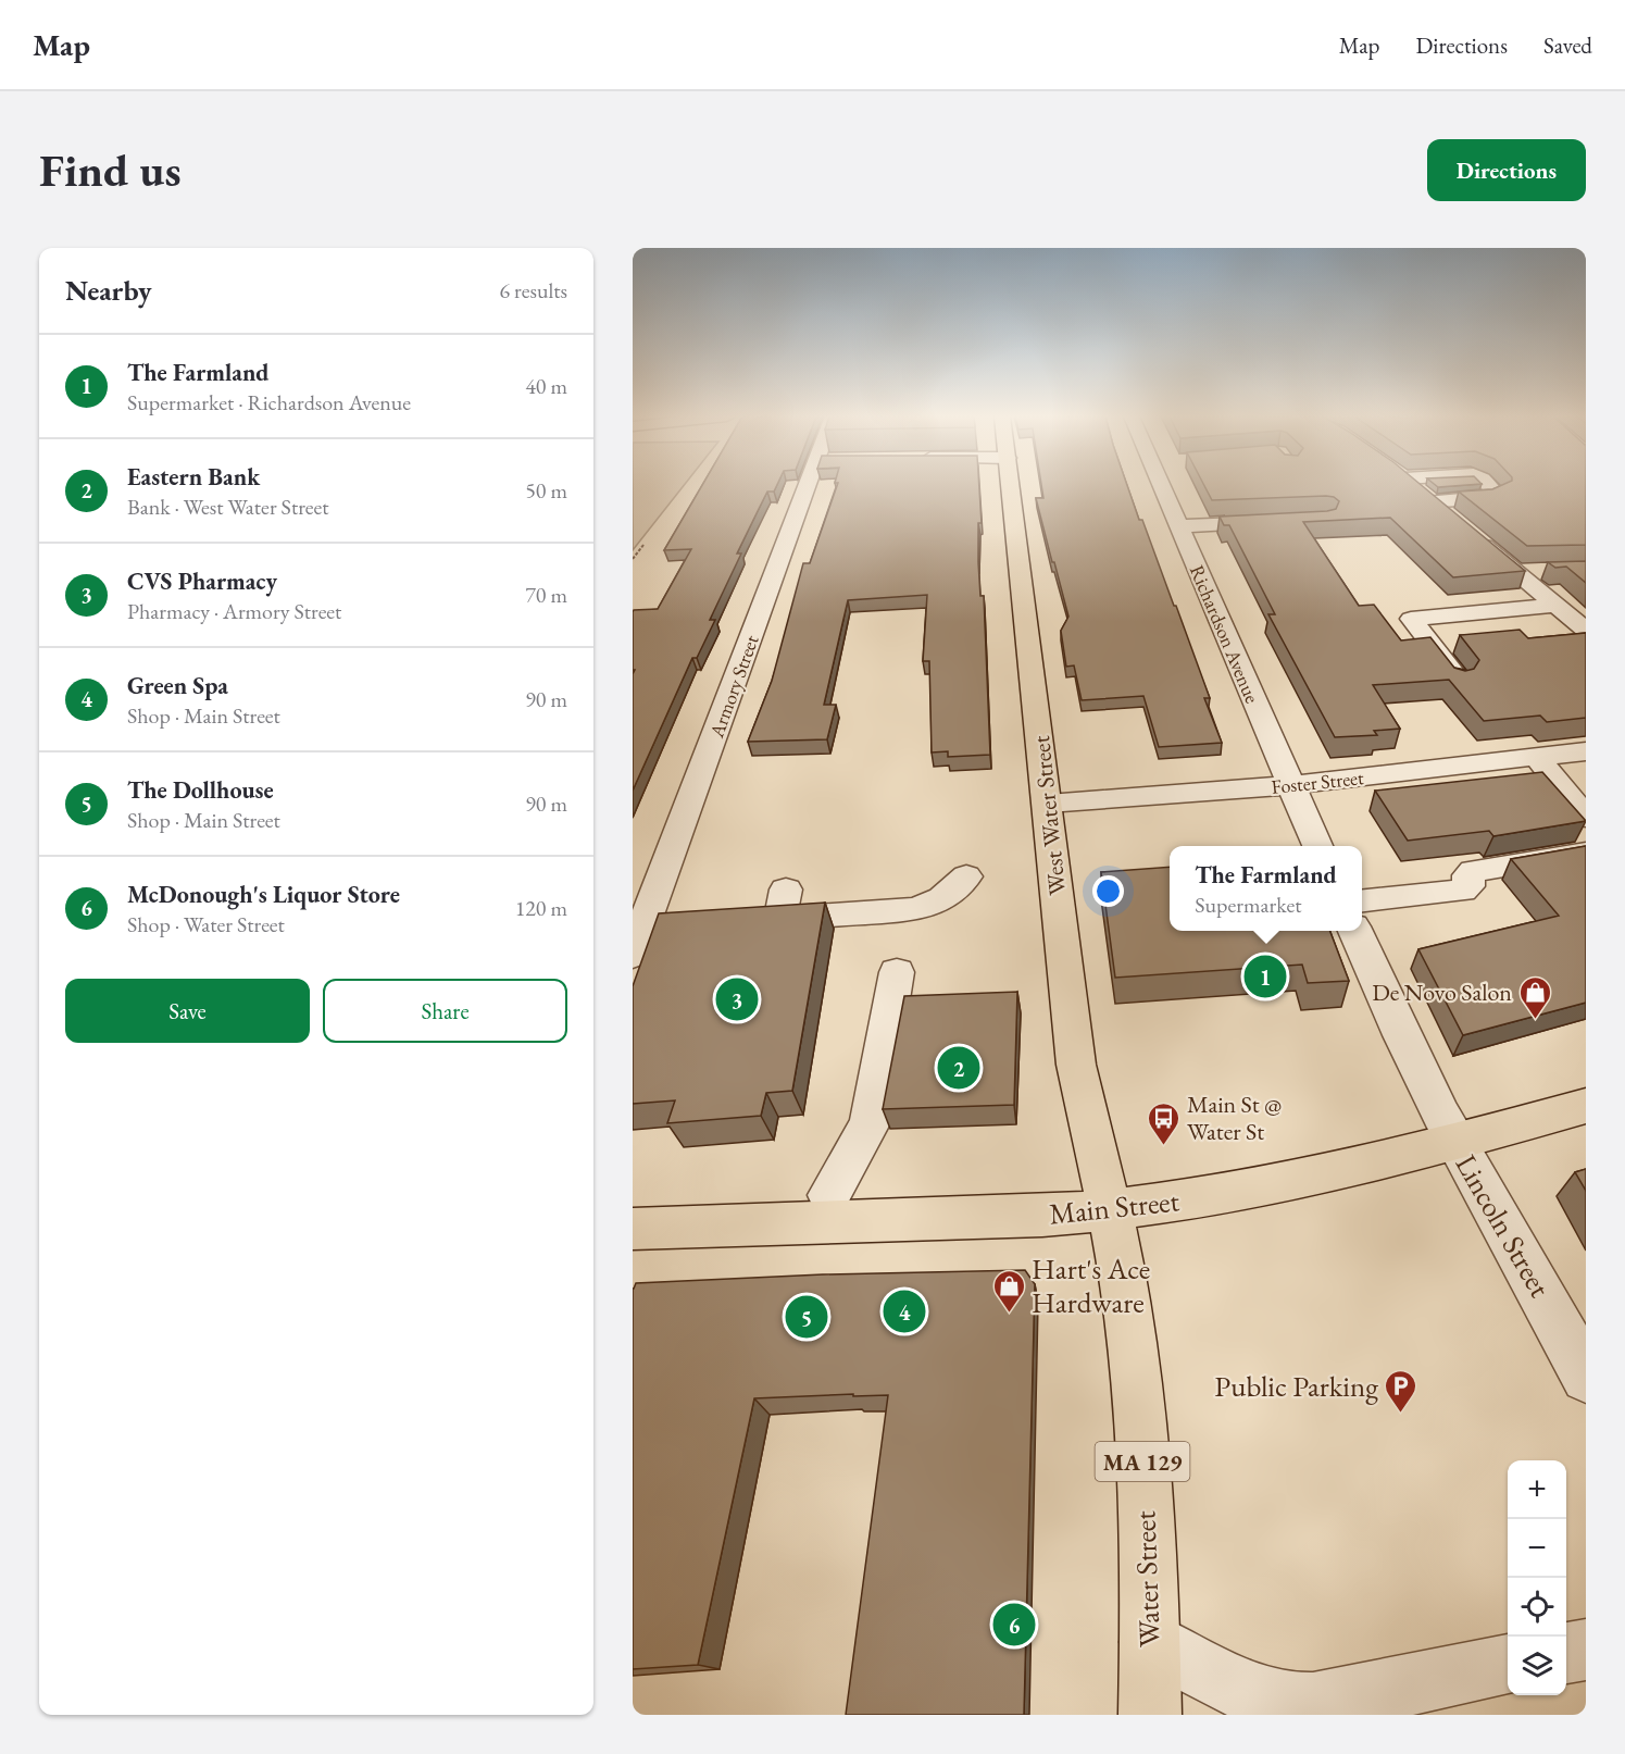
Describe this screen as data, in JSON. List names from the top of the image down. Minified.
{"streets":{"main road":["West Water Street","Main Street","MA 129","Water Street"],"street":["Richardson Avenue","Armory Street","Foster Street","Lincoln Street"]},"crossings":[["Richardson Avenue","Foster Street"],["Foster Street","West Water Street"],["West Water Street","Main Street"],["West Water Street","Water Street"],["Main Street","Lincoln Street"],["Main Street","Water Street"]],"places":{"shop":["De Novo Salon","Hart's Ace Hardware"],"bus stop":["Main St @ Water St"],"parking":["Public Parking"]},"page":{"header":"Map","nav":["Map","Directions","Saved"],"buttons":["Directions",["Save","Share"]],"title":"Find us","heading":["Nearby","6 results"],"list":[{"mark":"1","name":"The Farmland","note":"Supermarket · Richardson Avenue","value":"40 m"},{"mark":"2","name":"Eastern Bank","note":"Bank · West Water Street","value":"50 m"},{"mark":"3","name":"CVS Pharmacy","note":"Pharmacy · Armory Street","value":"70 m"},{"mark":"4","name":"Green Spa","note":"Shop · Main Street","value":"90 m"},{"mark":"5","name":"The Dollhouse","note":"Shop · Main Street","value":"90 m"},{"mark":"6","name":"McDonough's Liquor Store","note":"Shop · Water Street","value":"120 m"}],"popup":["The Farmland","Supermarket"],"pins":["1","3","2","4","5","6"],"map_buttons":["+","−"]}}
